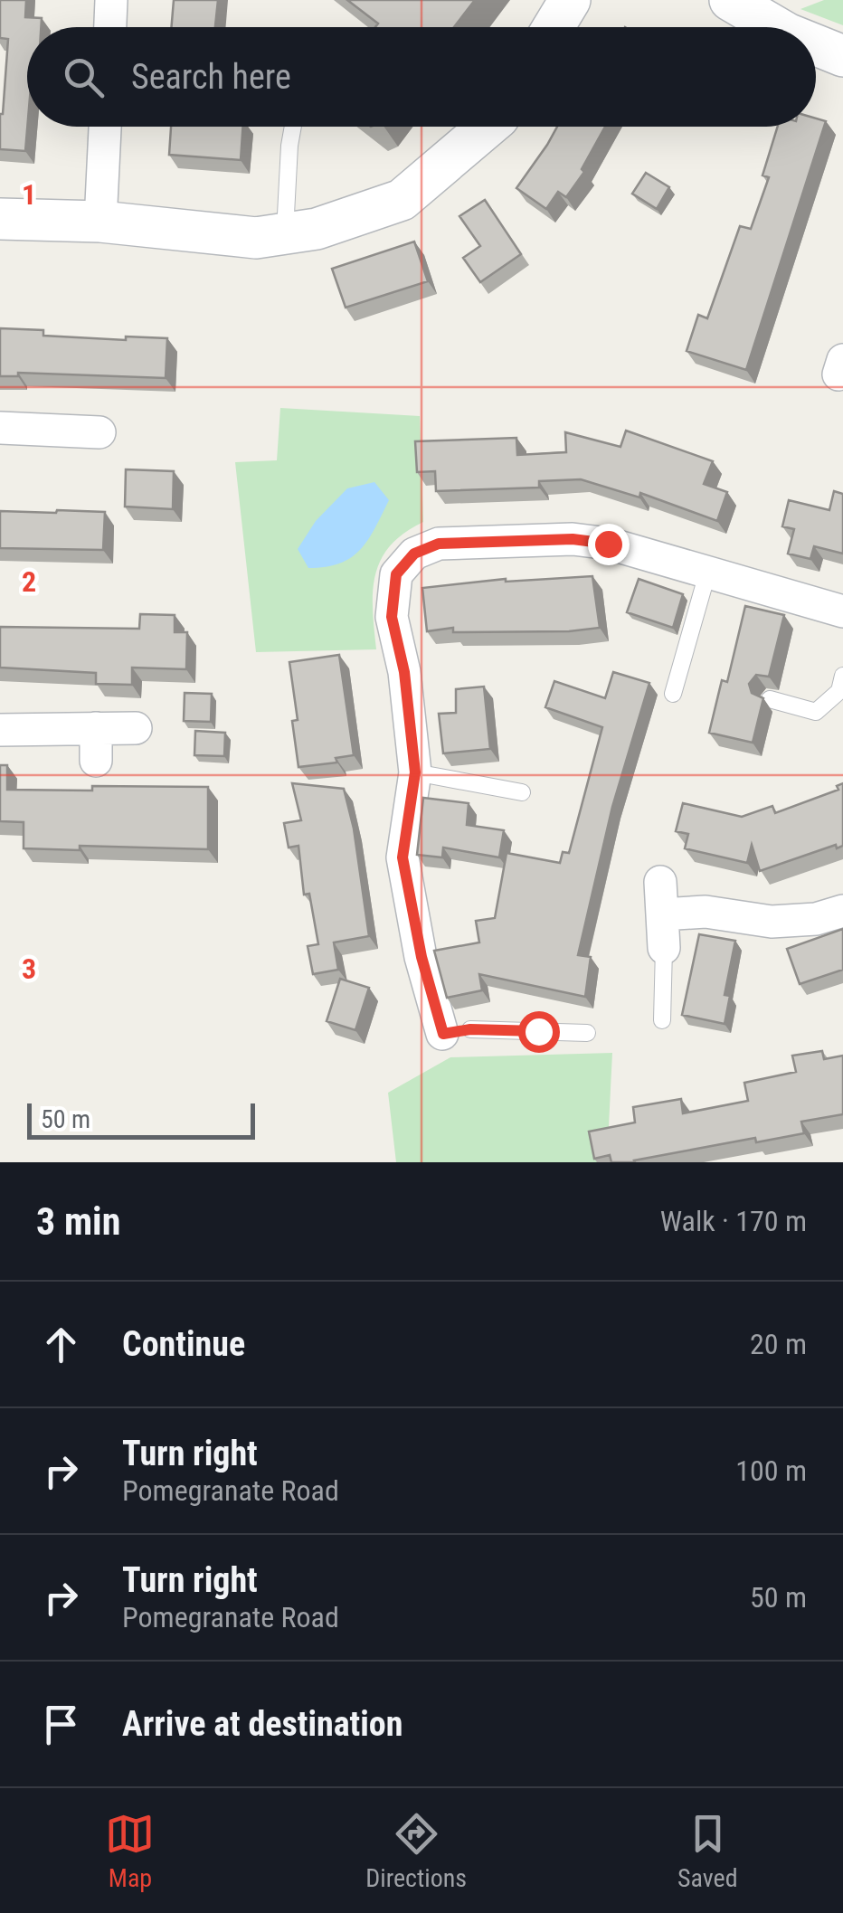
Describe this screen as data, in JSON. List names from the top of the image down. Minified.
{"scale_bar":"50 m","page":{"search":"Search here","scale":"50 m","heading":["3 min","Walk · 170 m"],"list":[["Continue","20 m"],["Turn right","Pomegranate Road","100 m"],["Turn right","Pomegranate Road","50 m"],"Arrive at destination"],"nav":["Map","Directions","Saved"]},"grid":{"rows":["1","2","3"]}}
